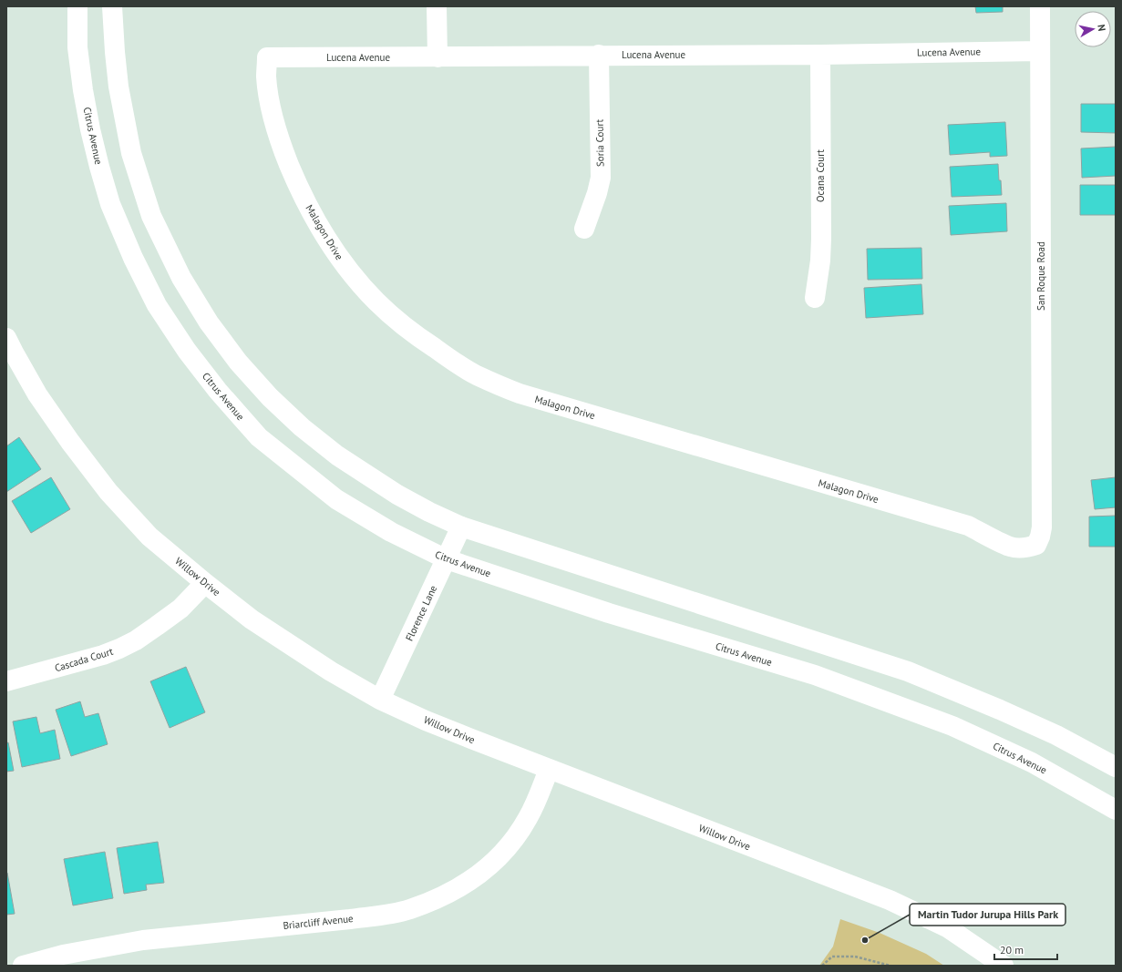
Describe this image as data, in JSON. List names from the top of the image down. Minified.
{"streets":{"street":["Lucena Avenue","Citrus Avenue","Soria Court","Ocana Court","Malagon Drive","San Roque Road","Willow Drive","Florence Lane","Cascada Court","Briarcliff Avenue"]},"crossings":[["Lucena Avenue","Soria Court"],["Lucena Avenue","Ocana Court"],["Lucena Avenue","Malagon Drive"],["Lucena Avenue","San Roque Road"],["Citrus Avenue","Florence Lane"],["Malagon Drive","San Roque Road"],["Willow Drive","Florence Lane"],["Willow Drive","Cascada Court"],["Willow Drive","Briarcliff Avenue"]],"places":["Martin Tudor Jurupa Hills Park"],"scale_bar":"20 m","north":"right"}
